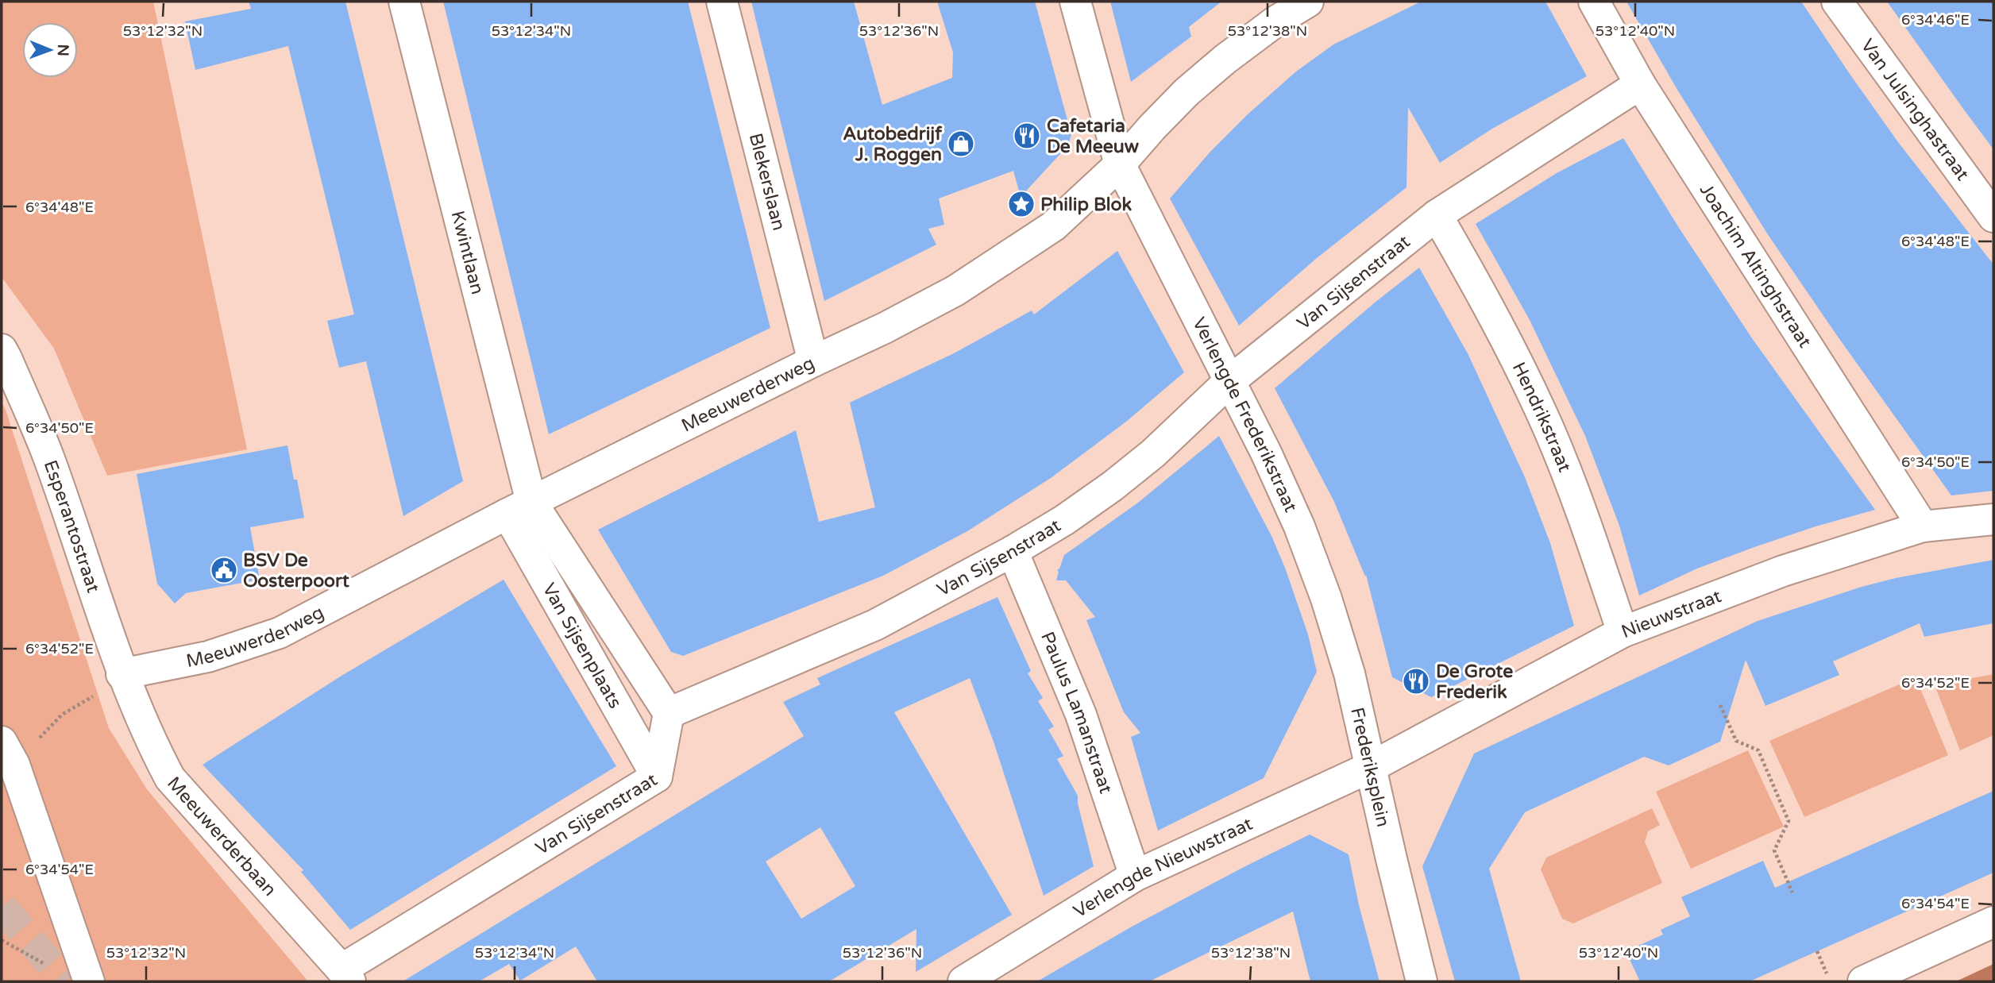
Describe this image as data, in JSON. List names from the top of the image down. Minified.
{"streets":{"street":["Van Julsinghastraat","Blekerslaan","Kwintlaan","Joachim Altinghstraat","Van Sijsenstraat","Meeuwerderweg","Verlengde Frederikstraat","Hendrikstraat","Esperantostraat","Nieuwstraat","Van Sijsenplaats","Paulus Lamanstraat","Frederiksplein","Meeuwerderbaan","Verlengde Nieuwstraat"]},"crossings":[["Blekerslaan","Meeuwerderweg"],["Kwintlaan","Meeuwerderweg"],["Kwintlaan","Van Sijsenplaats"],["Joachim Altinghstraat","Van Sijsenstraat"],["Joachim Altinghstraat","Nieuwstraat"],["Van Sijsenstraat","Verlengde Frederikstraat"],["Van Sijsenstraat","Hendrikstraat"],["Van Sijsenstraat","Van Sijsenplaats"],["Van Sijsenstraat","Paulus Lamanstraat"],["Van Sijsenstraat","Meeuwerderbaan"],["Meeuwerderweg","Verlengde Frederikstraat"],["Meeuwerderweg","Esperantostraat"],["Meeuwerderweg","Van Sijsenplaats"],["Meeuwerderweg","Meeuwerderbaan"],["Verlengde Frederikstraat","Frederiksplein"],["Hendrikstraat","Nieuwstraat"],["Esperantostraat","Meeuwerderbaan"],["Nieuwstraat","Frederiksplein"],["Nieuwstraat","Verlengde Nieuwstraat"],["Paulus Lamanstraat","Verlengde Nieuwstraat"],["Frederiksplein","Verlengde Nieuwstraat"]],"places":{"restaurant":["Cafetaria De Meeuw","De Grote Frederik"],"shop":["Autobedrijf J. Roggen"],"place":["Philip Blok"],"public building":["BSV De Oosterpoort"]},"north":"right","coordinates":["6°34'46\"E","53°12'32\"N","53°12'34\"N","53°12'36\"N","53°12'38\"N","53°12'40\"N","6°34'48\"E","6°34'50\"E","6°34'52\"E","6°34'54\"E"]}
